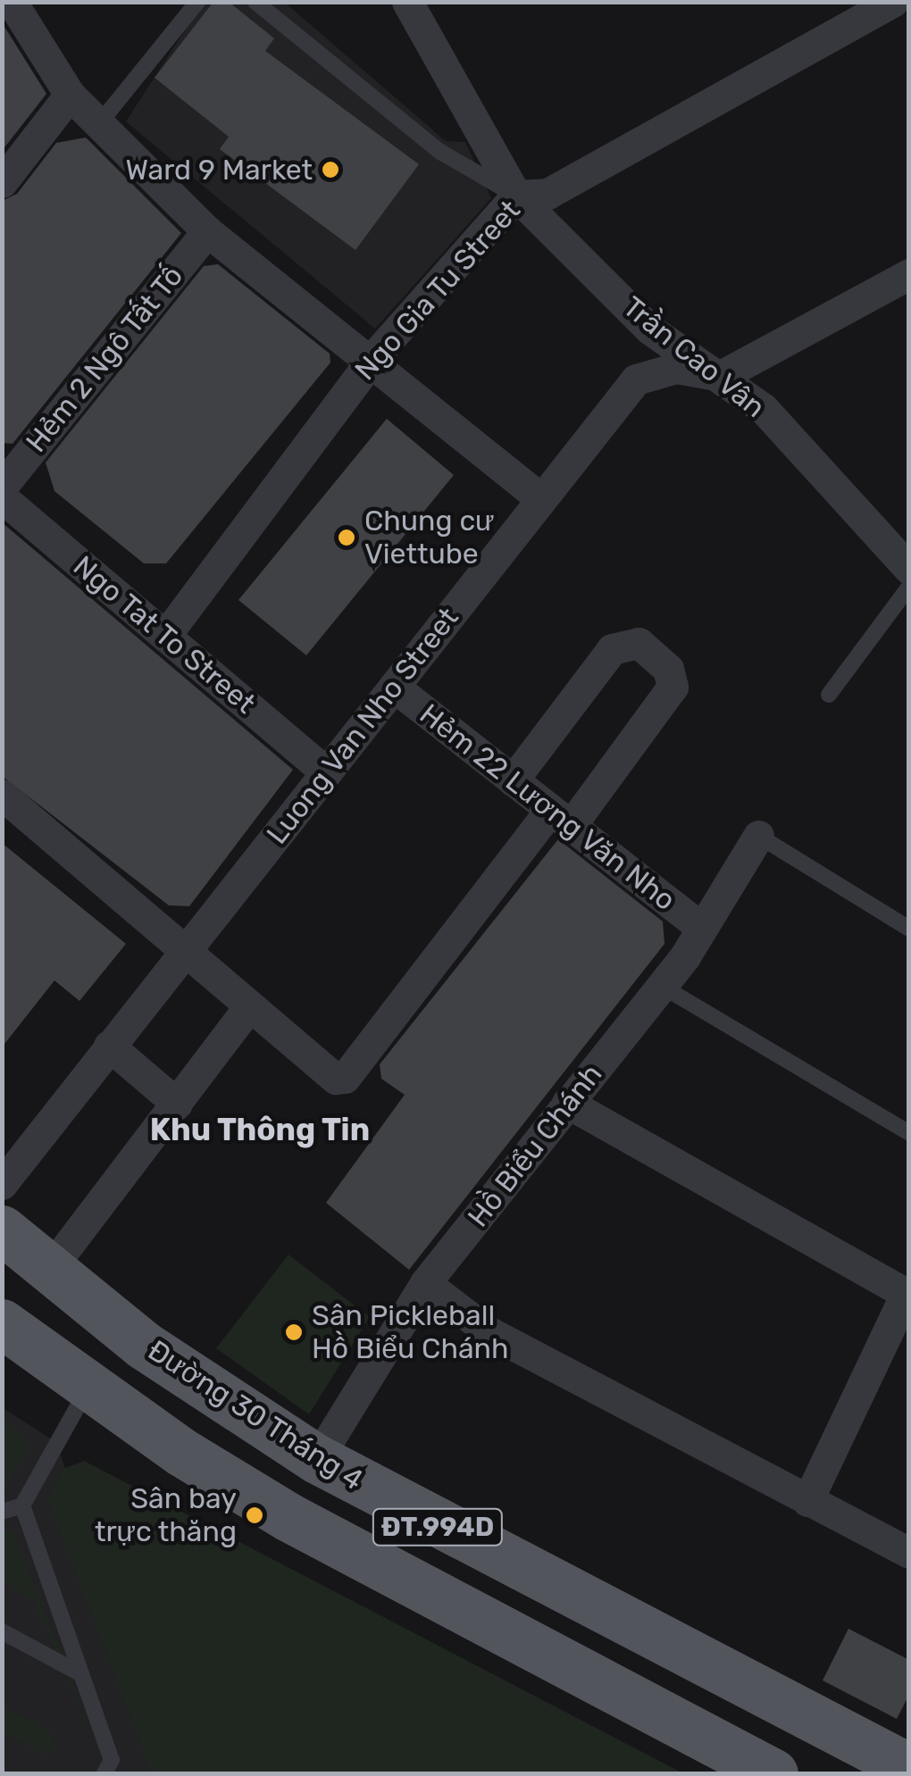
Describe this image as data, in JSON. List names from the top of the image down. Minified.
{"streets":{"main road":["Đường 30 Tháng 4","ĐT.994D"],"street":["Ngo Gia Tu Street","Trần Cao Vân","Hẻm 2 Ngô Tất Tố","Ngo Tat To Street","Luong Van Nho Street","Hẻm 22 Lương Văn Nho","Hồ Biểu Chánh"]},"crossings":[["Ngo Gia Tu Street","Trần Cao Vân"],["Ngo Gia Tu Street","Ngo Tat To Street"],["Trần Cao Vân","Luong Van Nho Street"],["Ngo Tat To Street","Luong Van Nho Street"],["Luong Van Nho Street","Hẻm 22 Lương Văn Nho"],["Hẻm 22 Lương Văn Nho","Hồ Biểu Chánh"],["Hồ Biểu Chánh","Đường 30 Tháng 4"]],"districts":["Khu Thông Tin"],"places":["Ward 9 Market","Chung cư Viettube","Sân Pickleball Hồ Biểu Chánh","Sân bay trực thăng"]}
